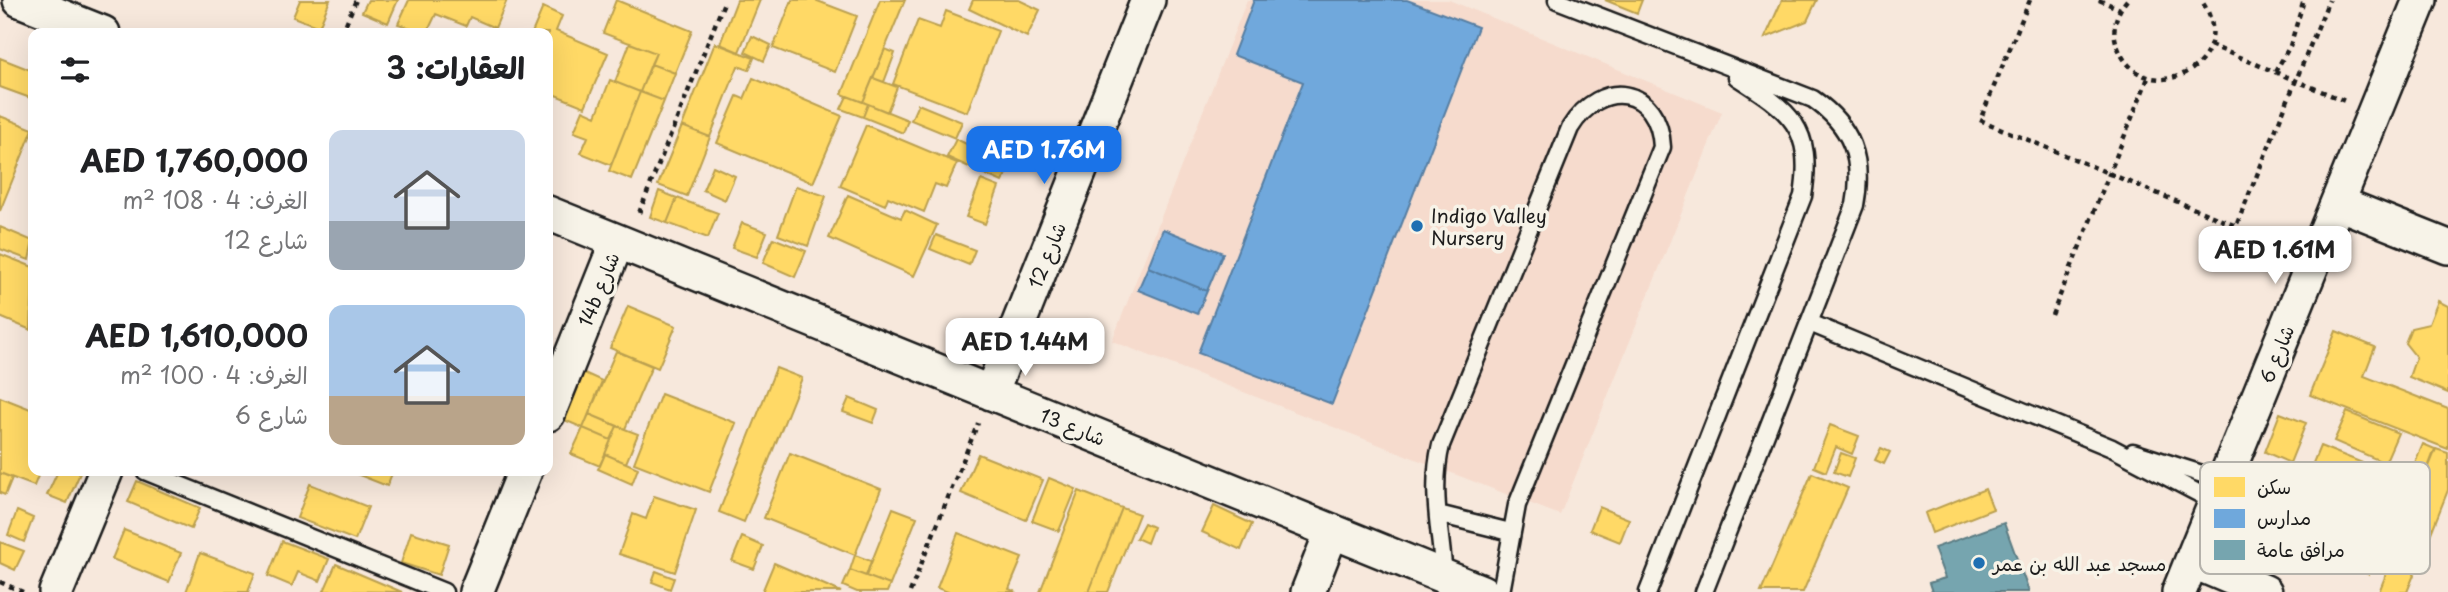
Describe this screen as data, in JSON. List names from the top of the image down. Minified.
{"streets":{"street":["شارع 12","14b شارع","شارع 6","شارع 13"]},"crossings":[["شارع 12","شارع 13"],["14b شارع","شارع 13"]],"places":["Indigo Valley Nursery","مسجد عبد الله بن عمر"],"legend":["سكن","مدارس","مرافق عامة"],"page":{"heading":"العقارات: 3","list":[{"name":"AED 1,760,000","note":"الغرف: 4 · 108 m² · شارع 12"},{"name":"AED 1,610,000","note":"الغرف: 4 · 100 m² · شارع 6"}],"price":["AED 1.76M","AED 1.61M","AED 1.44M"]}}
